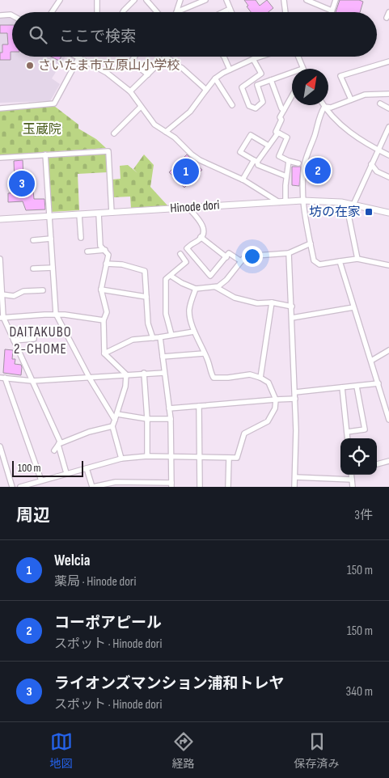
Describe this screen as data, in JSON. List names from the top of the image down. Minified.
{"streets":{"street":["Hinode dori"]},"districts":["DAITAKUBO 2-CHOME"],"parks":["玉蔵院"],"places":{"other":["さいたま市立原山小学校"],"transit":["坊の在家"]},"scale_bar":"100 m","north":"top right","page":{"search":"ここで検索","pins":["2","1","3"],"scale":"100 m","heading":["周辺","3件"],"list":[{"mark":"1","name":"Welcia","note":"薬局 · Hinode dori","value":"150 m"},{"mark":"2","name":"コーポアピール","note":"スポット · Hinode dori","value":"150 m"},{"mark":"3","name":"ライオンズマンション浦和トレヤ","note":"スポット · Hinode dori","value":"340 m"}],"nav":["地図","経路","保存済み"]}}
